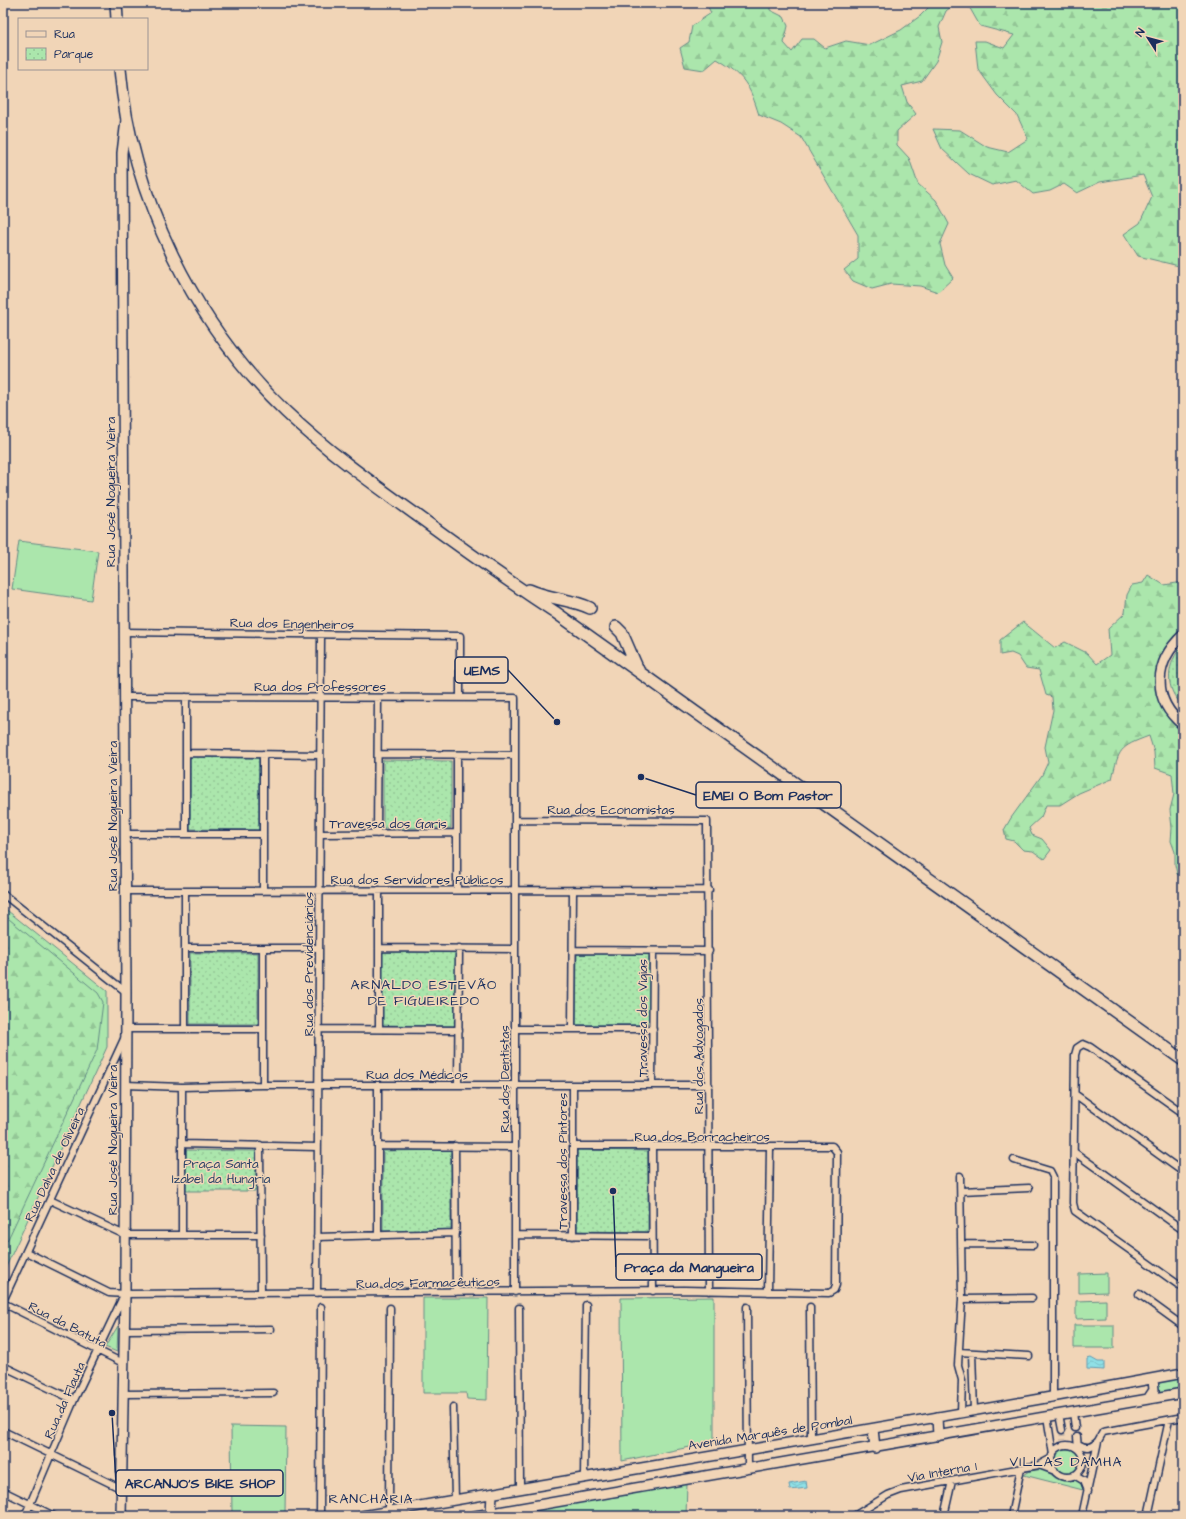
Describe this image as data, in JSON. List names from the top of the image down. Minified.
{"streets":{"main road":["Rua José Nogueira Vieira","Avenida Marquês de Pombal"],"street":["Rua dos Engenheiros","Rua dos Professores","Rua dos Economistas","Travessa dos Garis","Rua dos Servidores Públicos","Rua dos Previdenciários","Travessa dos Vigias","Rua dos Advogados","Rua dos Médicos","Rua dos Dentistas","Rua dos Borracheiros","Travessa dos Pintores","Rua Dalva de Oliveira","Rua dos Farmacêuticos","Rua da Batuta","Rua da Flauta","Via Interna 1"]},"crossings":[["Rua José Nogueira Vieira","Rua dos Engenheiros"],["Rua José Nogueira Vieira","Rua dos Professores"],["Rua José Nogueira Vieira","Rua dos Servidores Públicos"],["Rua José Nogueira Vieira","Rua dos Médicos"],["Rua José Nogueira Vieira","Rua Dalva de Oliveira"],["Rua José Nogueira Vieira","Rua dos Farmacêuticos"],["Rua José Nogueira Vieira","Rua da Batuta"],["Rua José Nogueira Vieira","Rua da Flauta"],["Rua dos Engenheiros","Rua dos Professores"],["Rua dos Engenheiros","Rua dos Previdenciários"],["Rua dos Professores","Rua dos Previdenciários"],["Rua dos Professores","Rua dos Dentistas"],["Rua dos Economistas","Rua dos Advogados"],["Rua dos Economistas","Rua dos Dentistas"],["Travessa dos Garis","Rua dos Previdenciários"],["Rua dos Servidores Públicos","Rua dos Previdenciários"],["Rua dos Servidores Públicos","Rua dos Advogados"],["Rua dos Servidores Públicos","Rua dos Dentistas"],["Rua dos Previdenciários","Rua dos Médicos"],["Rua dos Previdenciários","Rua dos Farmacêuticos"],["Travessa dos Vigias","Rua dos Médicos"],["Rua dos Advogados","Rua dos Médicos"],["Rua dos Advogados","Rua dos Borracheiros"],["Rua dos Advogados","Rua dos Farmacêuticos"],["Rua dos Médicos","Rua dos Dentistas"],["Rua dos Médicos","Travessa dos Pintores"],["Rua dos Dentistas","Rua dos Farmacêuticos"],["Rua dos Borracheiros","Travessa dos Pintores"],["Rua dos Borracheiros","Rua dos Farmacêuticos"],["Rua Dalva de Oliveira","Rua dos Farmacêuticos"],["Rua Dalva de Oliveira","Rua da Batuta"],["Rua dos Farmacêuticos","Rua da Flauta"],["Rua da Batuta","Rua da Flauta"]],"districts":["ARNALDO ESTEVÃO DE FIGUEIREDO","VILLAS DAMHA","RANCHARIA"],"parks":["Praça Santa Izabel da Hungria"],"places":["UEMS","EMEI O Bom Pastor","Praça da Mangueira","ARCANJO'S BIKE SHOP"],"legend":["Rua","Parque"],"north":"top left"}
